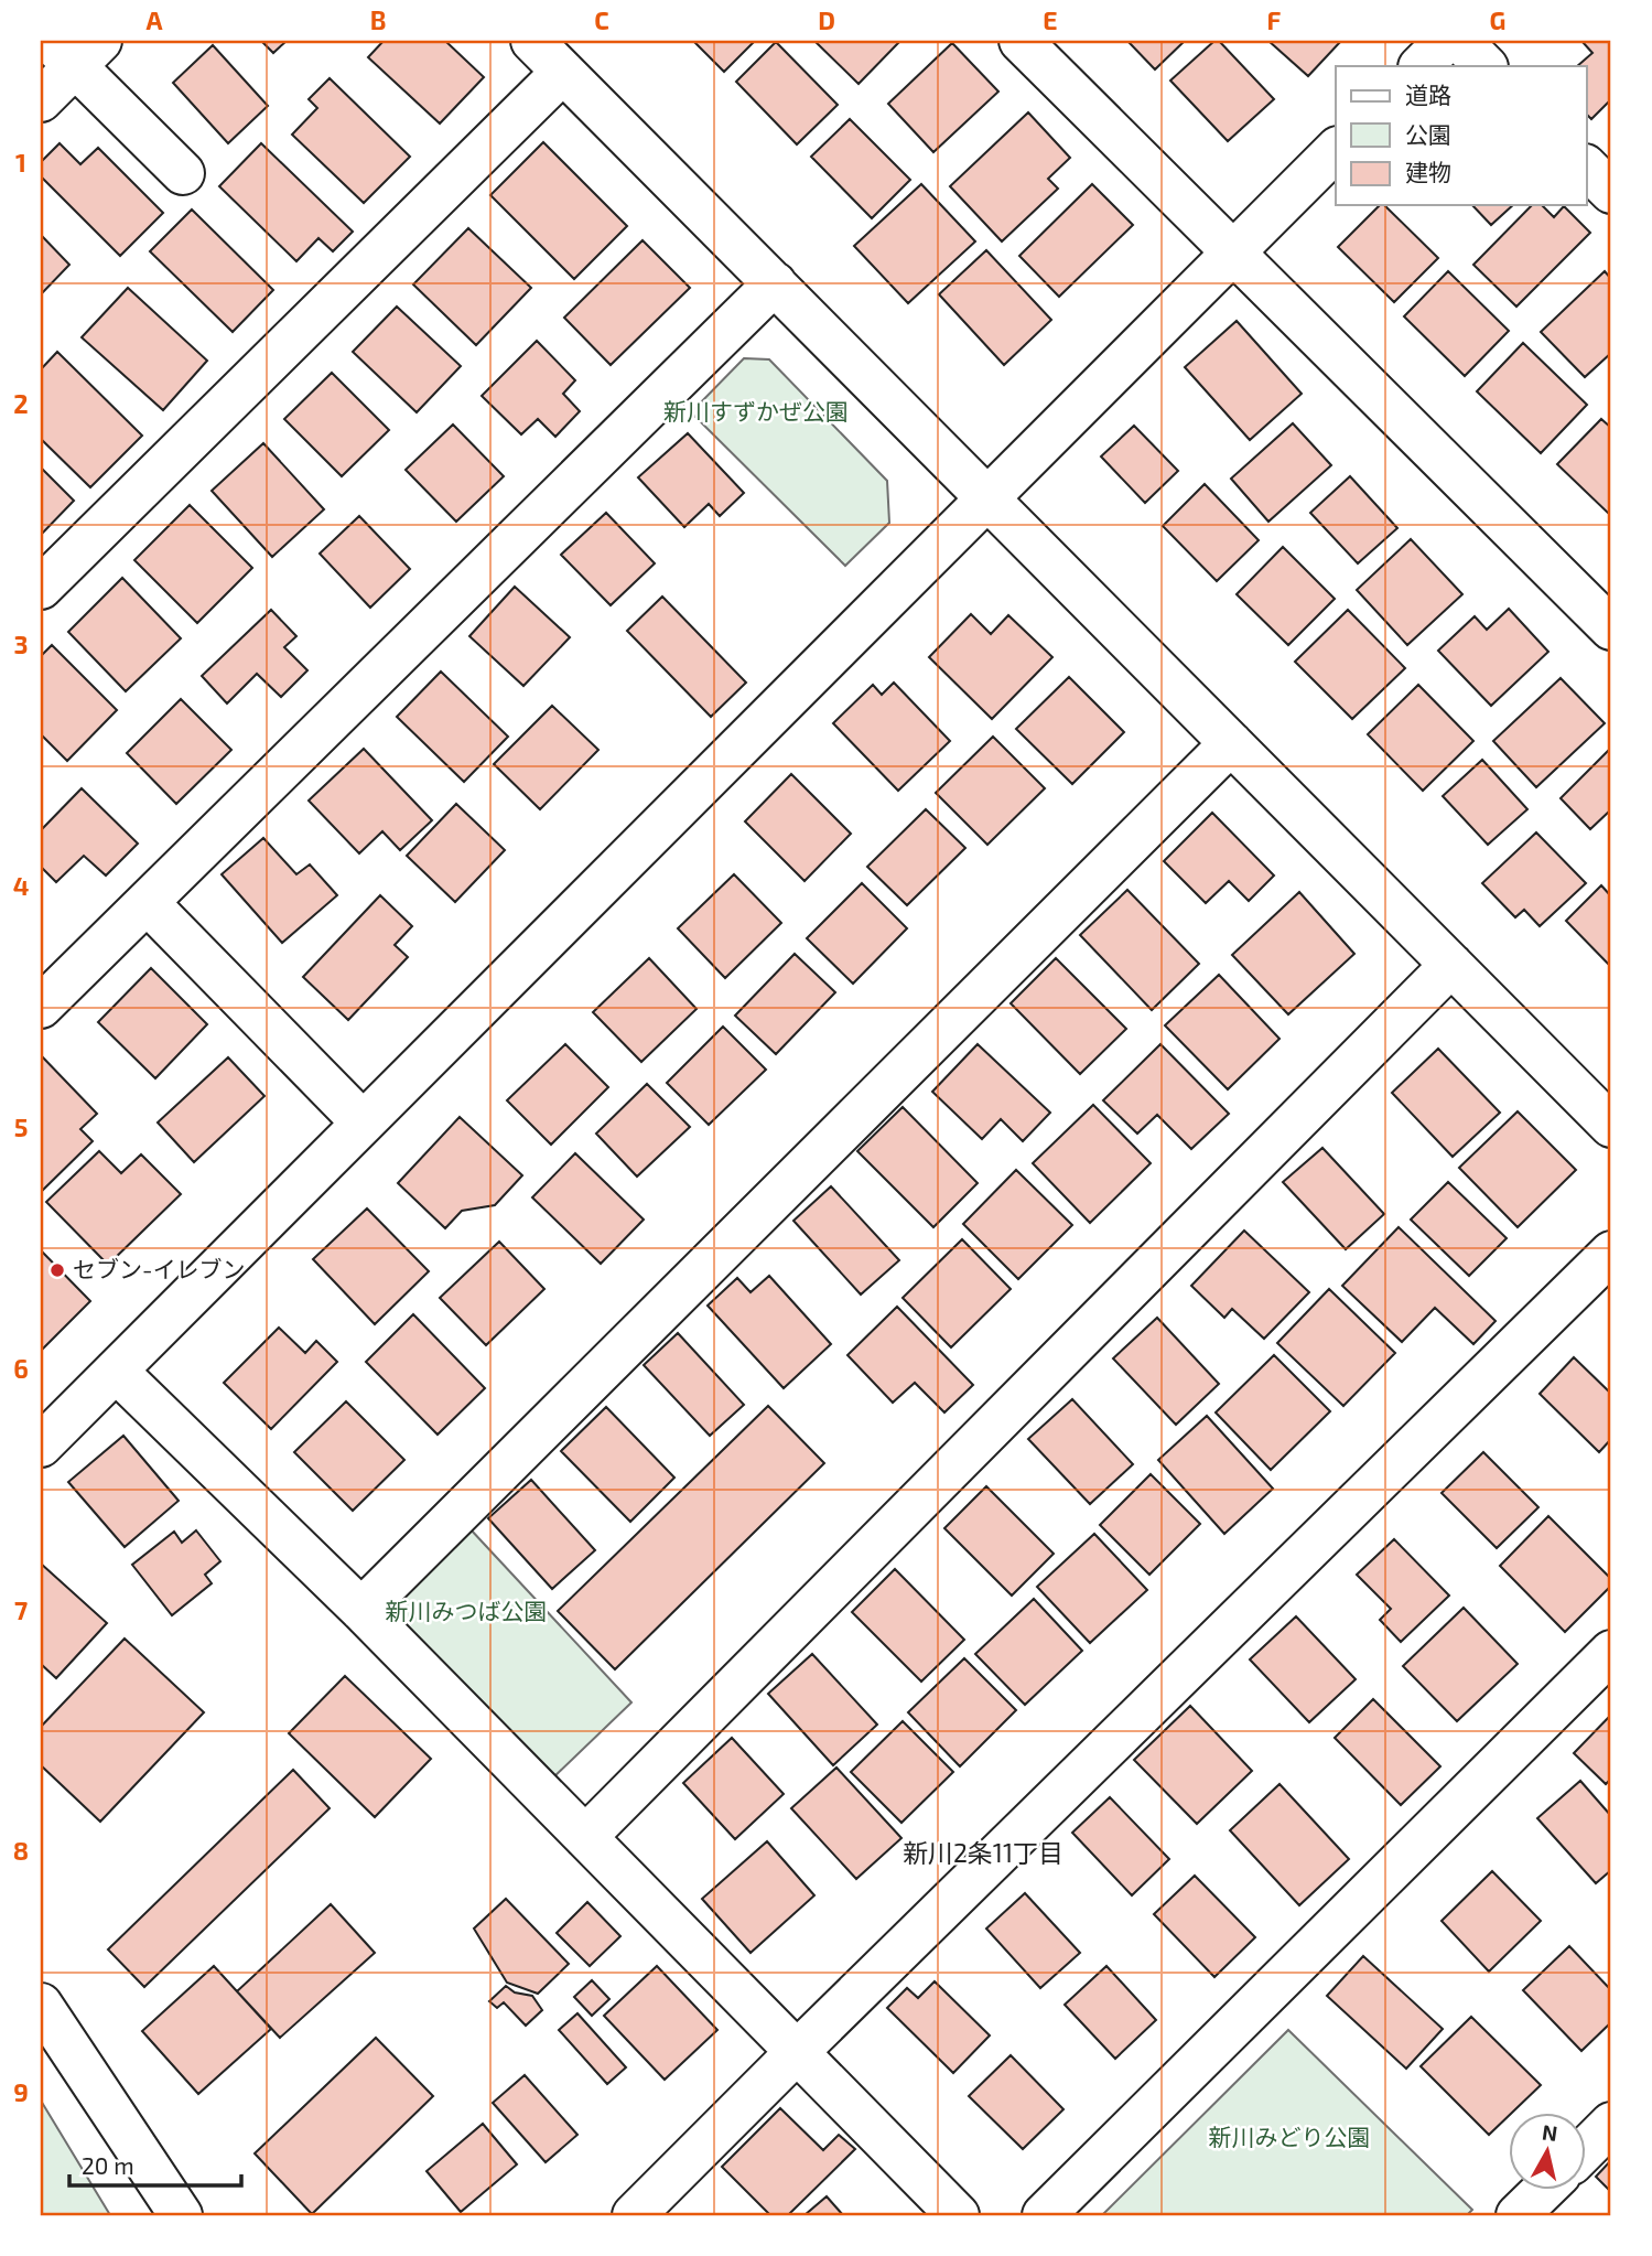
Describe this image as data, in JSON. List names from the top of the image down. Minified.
{"districts":["新川2条11丁目"],"parks":["新川すずかぜ公園","新川みつば公園","新川みどり公園"],"places":["セブン-イレブン"],"legend":["道路","公園","建物"],"scale_bar":"20 m","north":"top","grid":{"columns":["A","B","C","D","E","F","G"],"rows":["1","2","3","4","5","6","7","8","9"]}}
